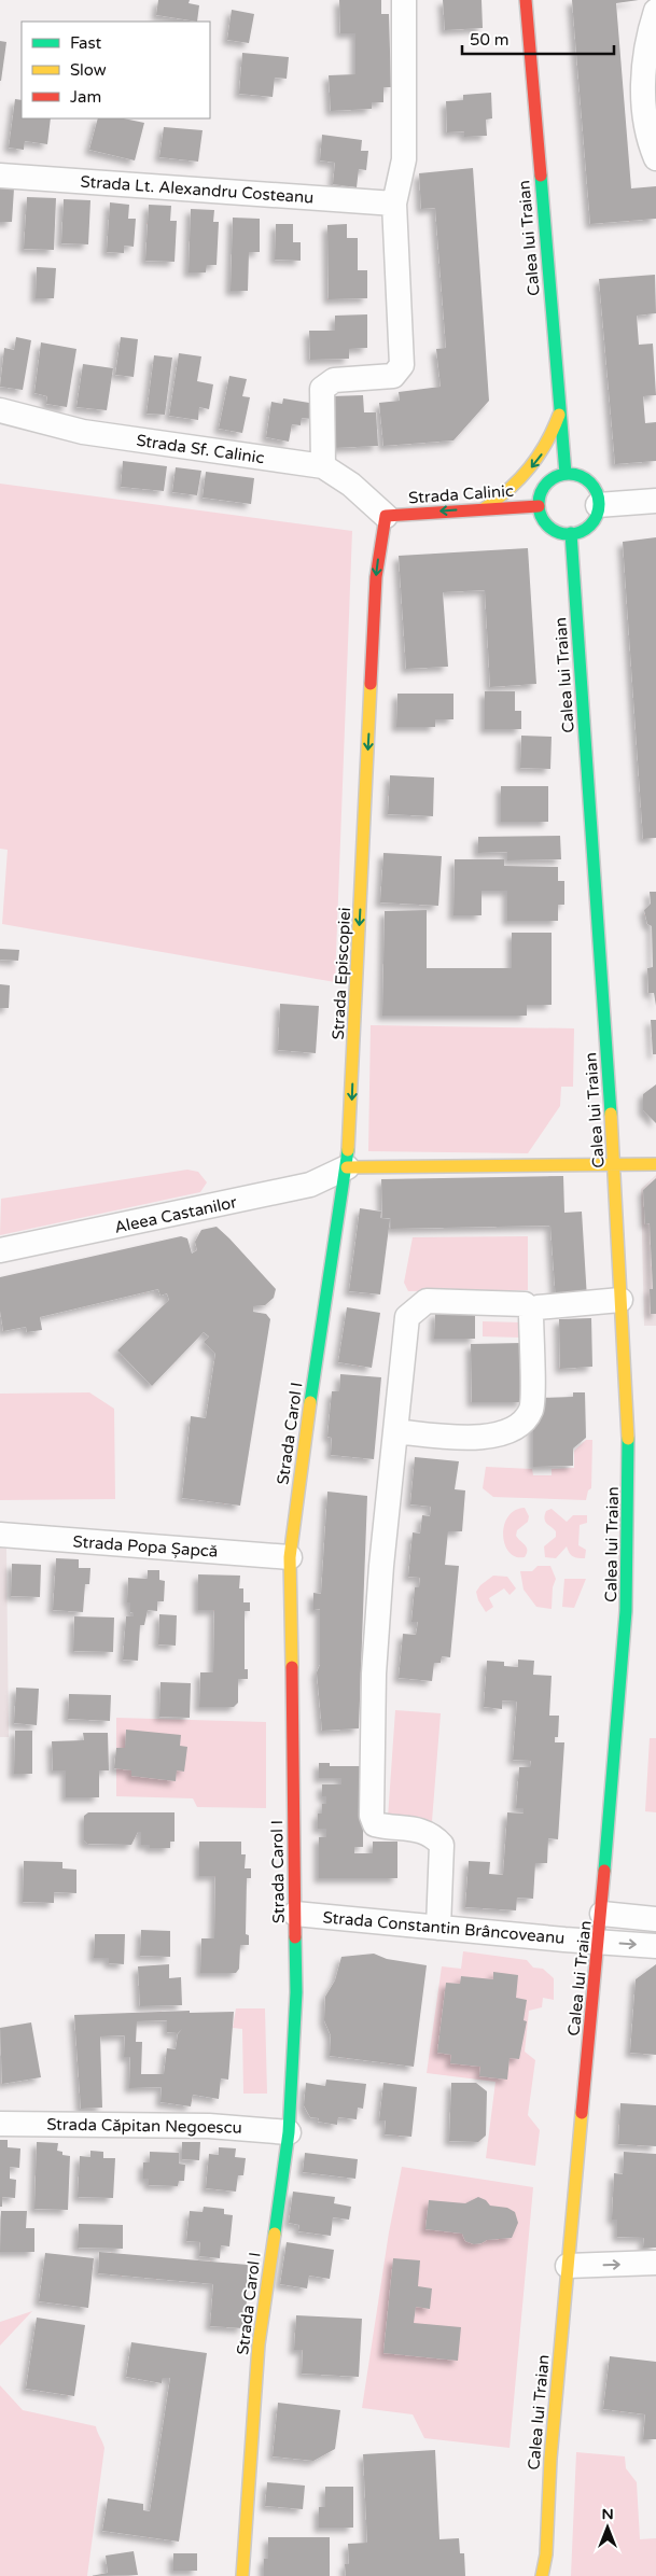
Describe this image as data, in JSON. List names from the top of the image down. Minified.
{"streets":{"main road":["Calea lui Traian","Strada Calinic","Strada Episcopiei","Strada Carol I"],"street":["Strada Lt. Alexandru Costeanu","Strada Sf. Calinic","Aleea Castanilor","Strada Popa Șapcă","Strada Constantin Brâncoveanu","Strada Căpitan Negoescu"]},"crossings":[["Calea lui Traian","Strada Calinic"],["Calea lui Traian","Strada Constantin Brâncoveanu"],["Strada Sf. Calinic","Strada Calinic"],["Strada Sf. Calinic","Strada Episcopiei"],["Strada Calinic","Strada Episcopiei"],["Strada Episcopiei","Aleea Castanilor"],["Strada Episcopiei","Strada Carol I"],["Aleea Castanilor","Strada Carol I"],["Strada Carol I","Strada Popa Șapcă"],["Strada Carol I","Strada Constantin Brâncoveanu"],["Strada Carol I","Strada Căpitan Negoescu"]],"one_way":["Strada Calinic","Strada Episcopiei"],"legend":["Fast","Slow","Jam"],"scale_bar":"50 m","north":"top"}
